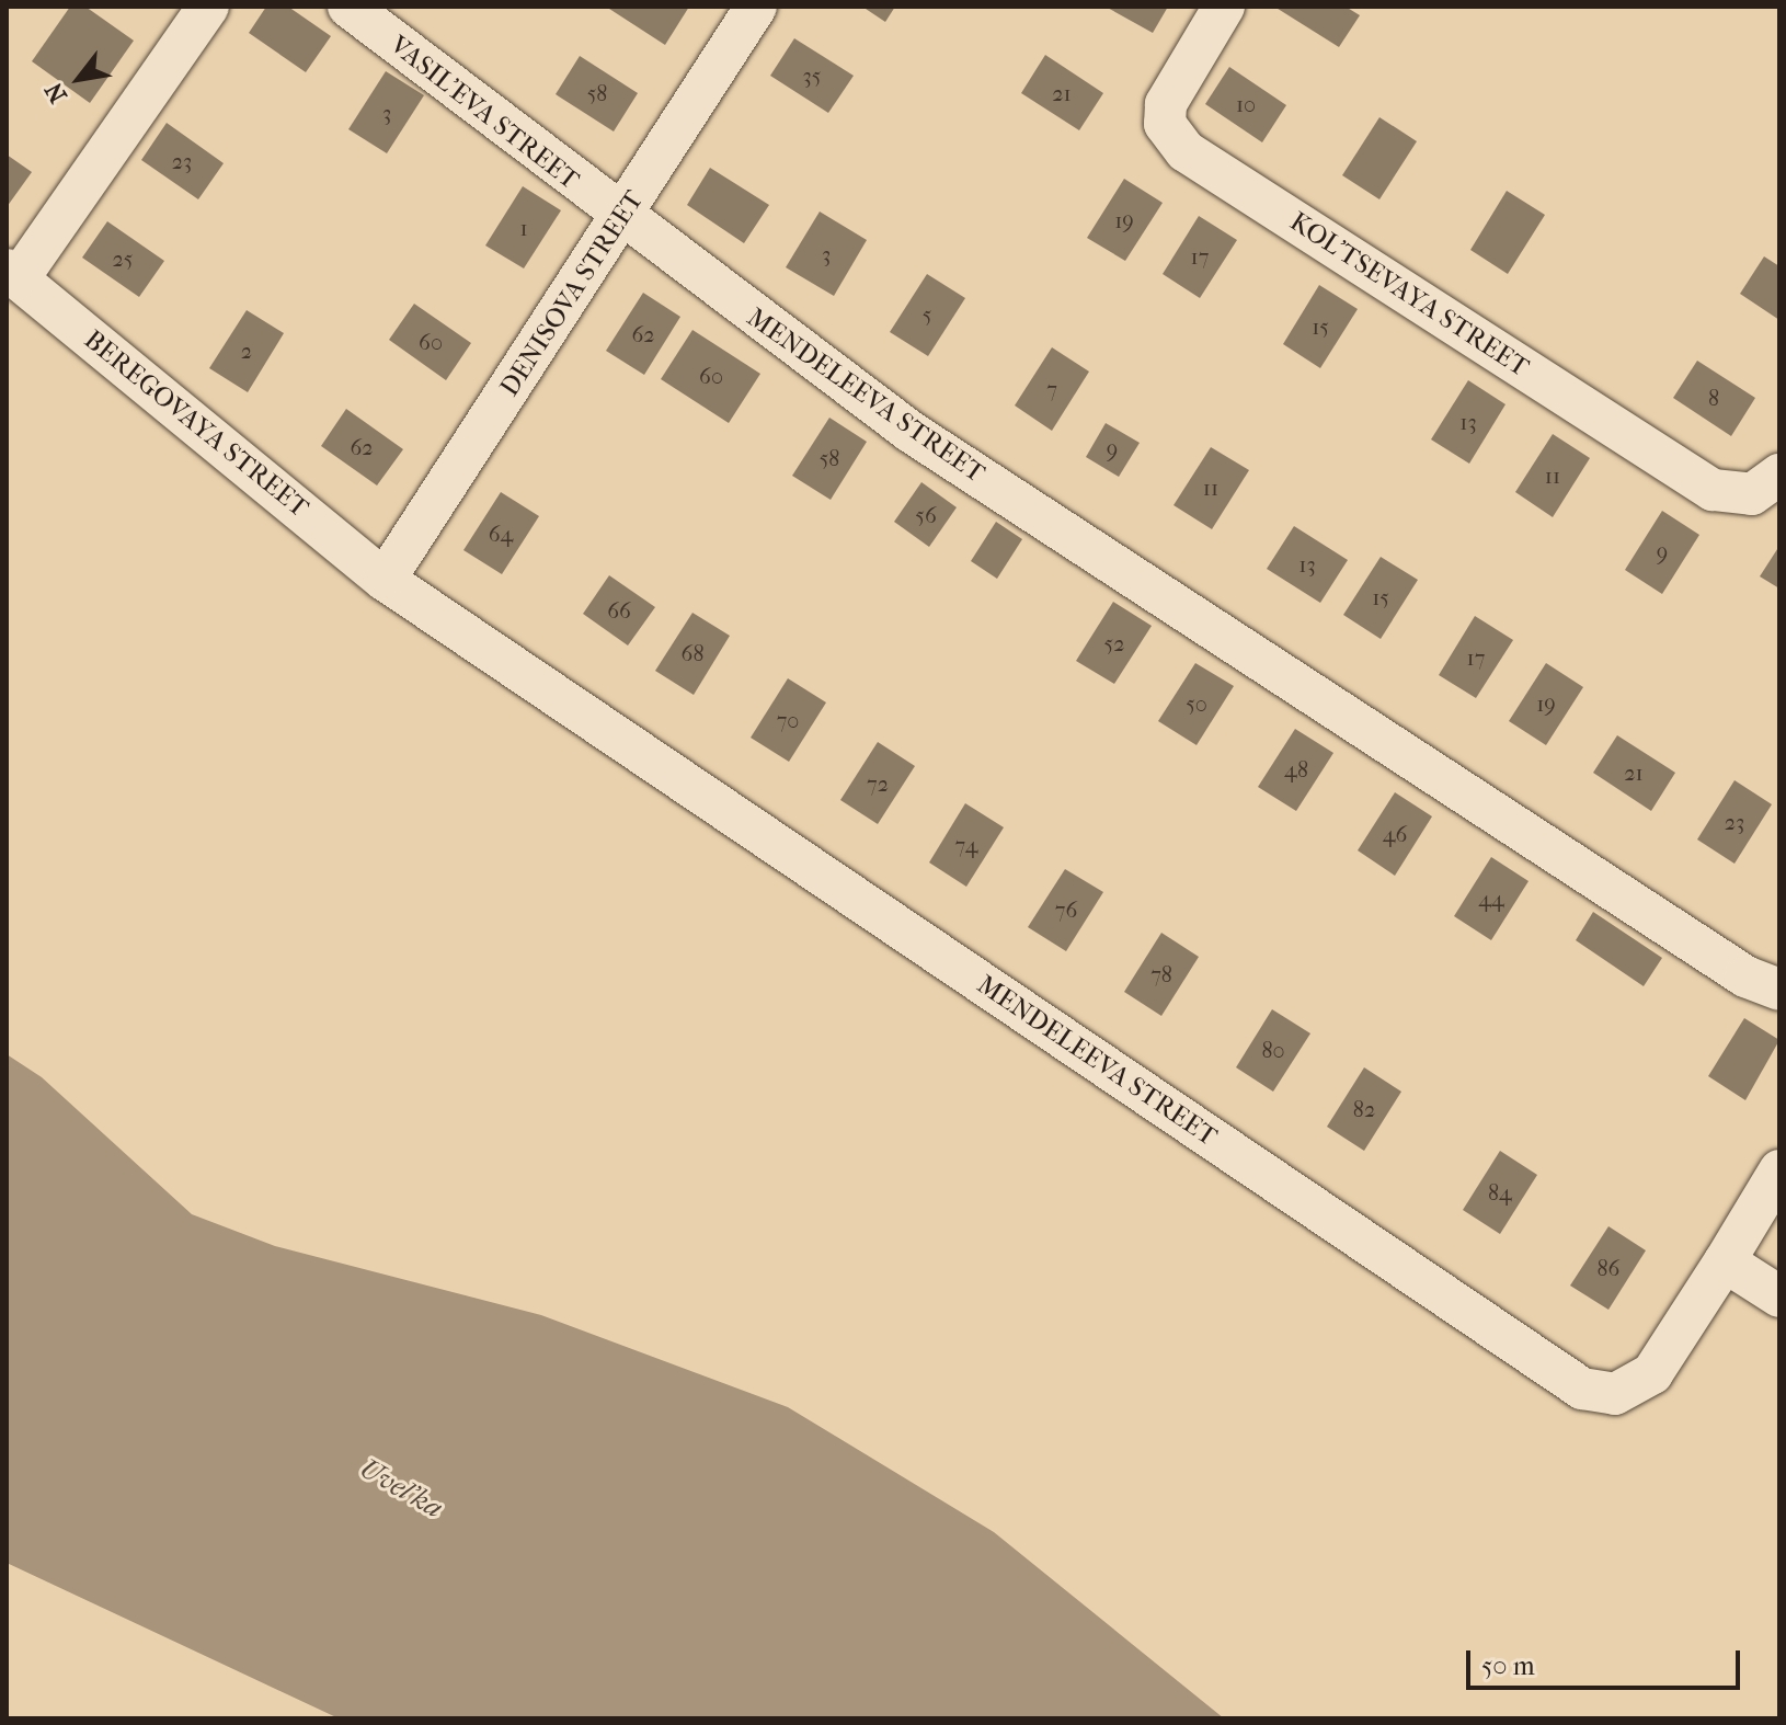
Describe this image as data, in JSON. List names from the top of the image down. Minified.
{"streets":{"street":["VASIL'EVA STREET","DENISOVA STREET","KOL'TSEVAYA STREET","MENDELEEVA STREET","BEREGOVAYA STREET"]},"crossings":[["VASIL'EVA STREET","DENISOVA STREET"],["VASIL'EVA STREET","MENDELEEVA STREET"],["DENISOVA STREET","MENDELEEVA STREET"],["DENISOVA STREET","BEREGOVAYA STREET"],["MENDELEEVA STREET","BEREGOVAYA STREET"]],"water":["Uvel'ka"],"house_numbers":["35","58","21","10","3","23","19","1","3","17","25","5","15","62","60","2","60","7","8","13","62","9","58","11","11","56","64","9","13","15","66","52","68","17","50","19","70","48","21","72","23","46","74","44","76","78","80","82","84","86"],"scale_bar":"50 m","north":"bottom left"}
